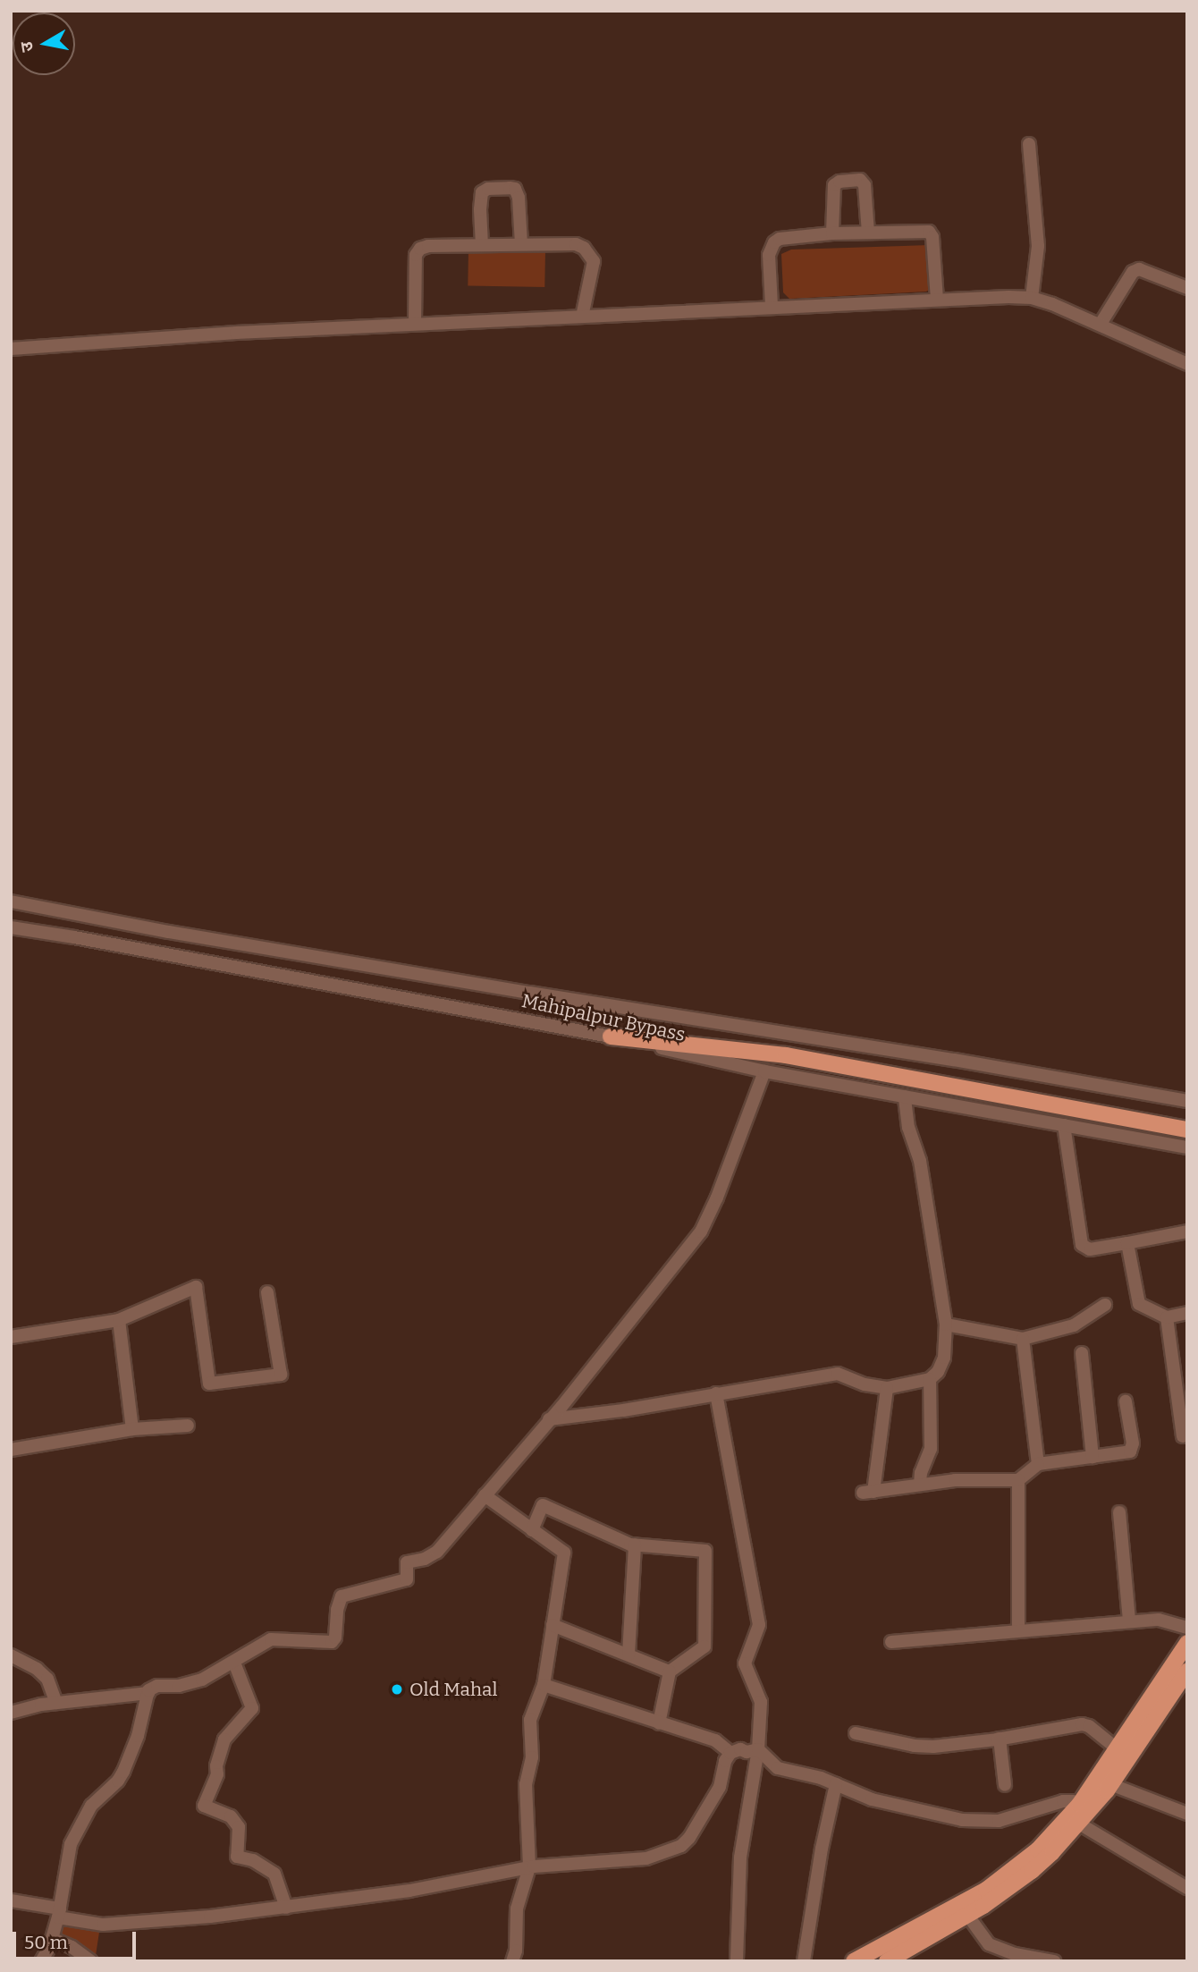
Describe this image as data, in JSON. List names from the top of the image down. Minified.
{"streets":{"street":["Mahipalpur Bypass"]},"places":["Old Mahal"],"scale_bar":"50 m","north":"left"}
